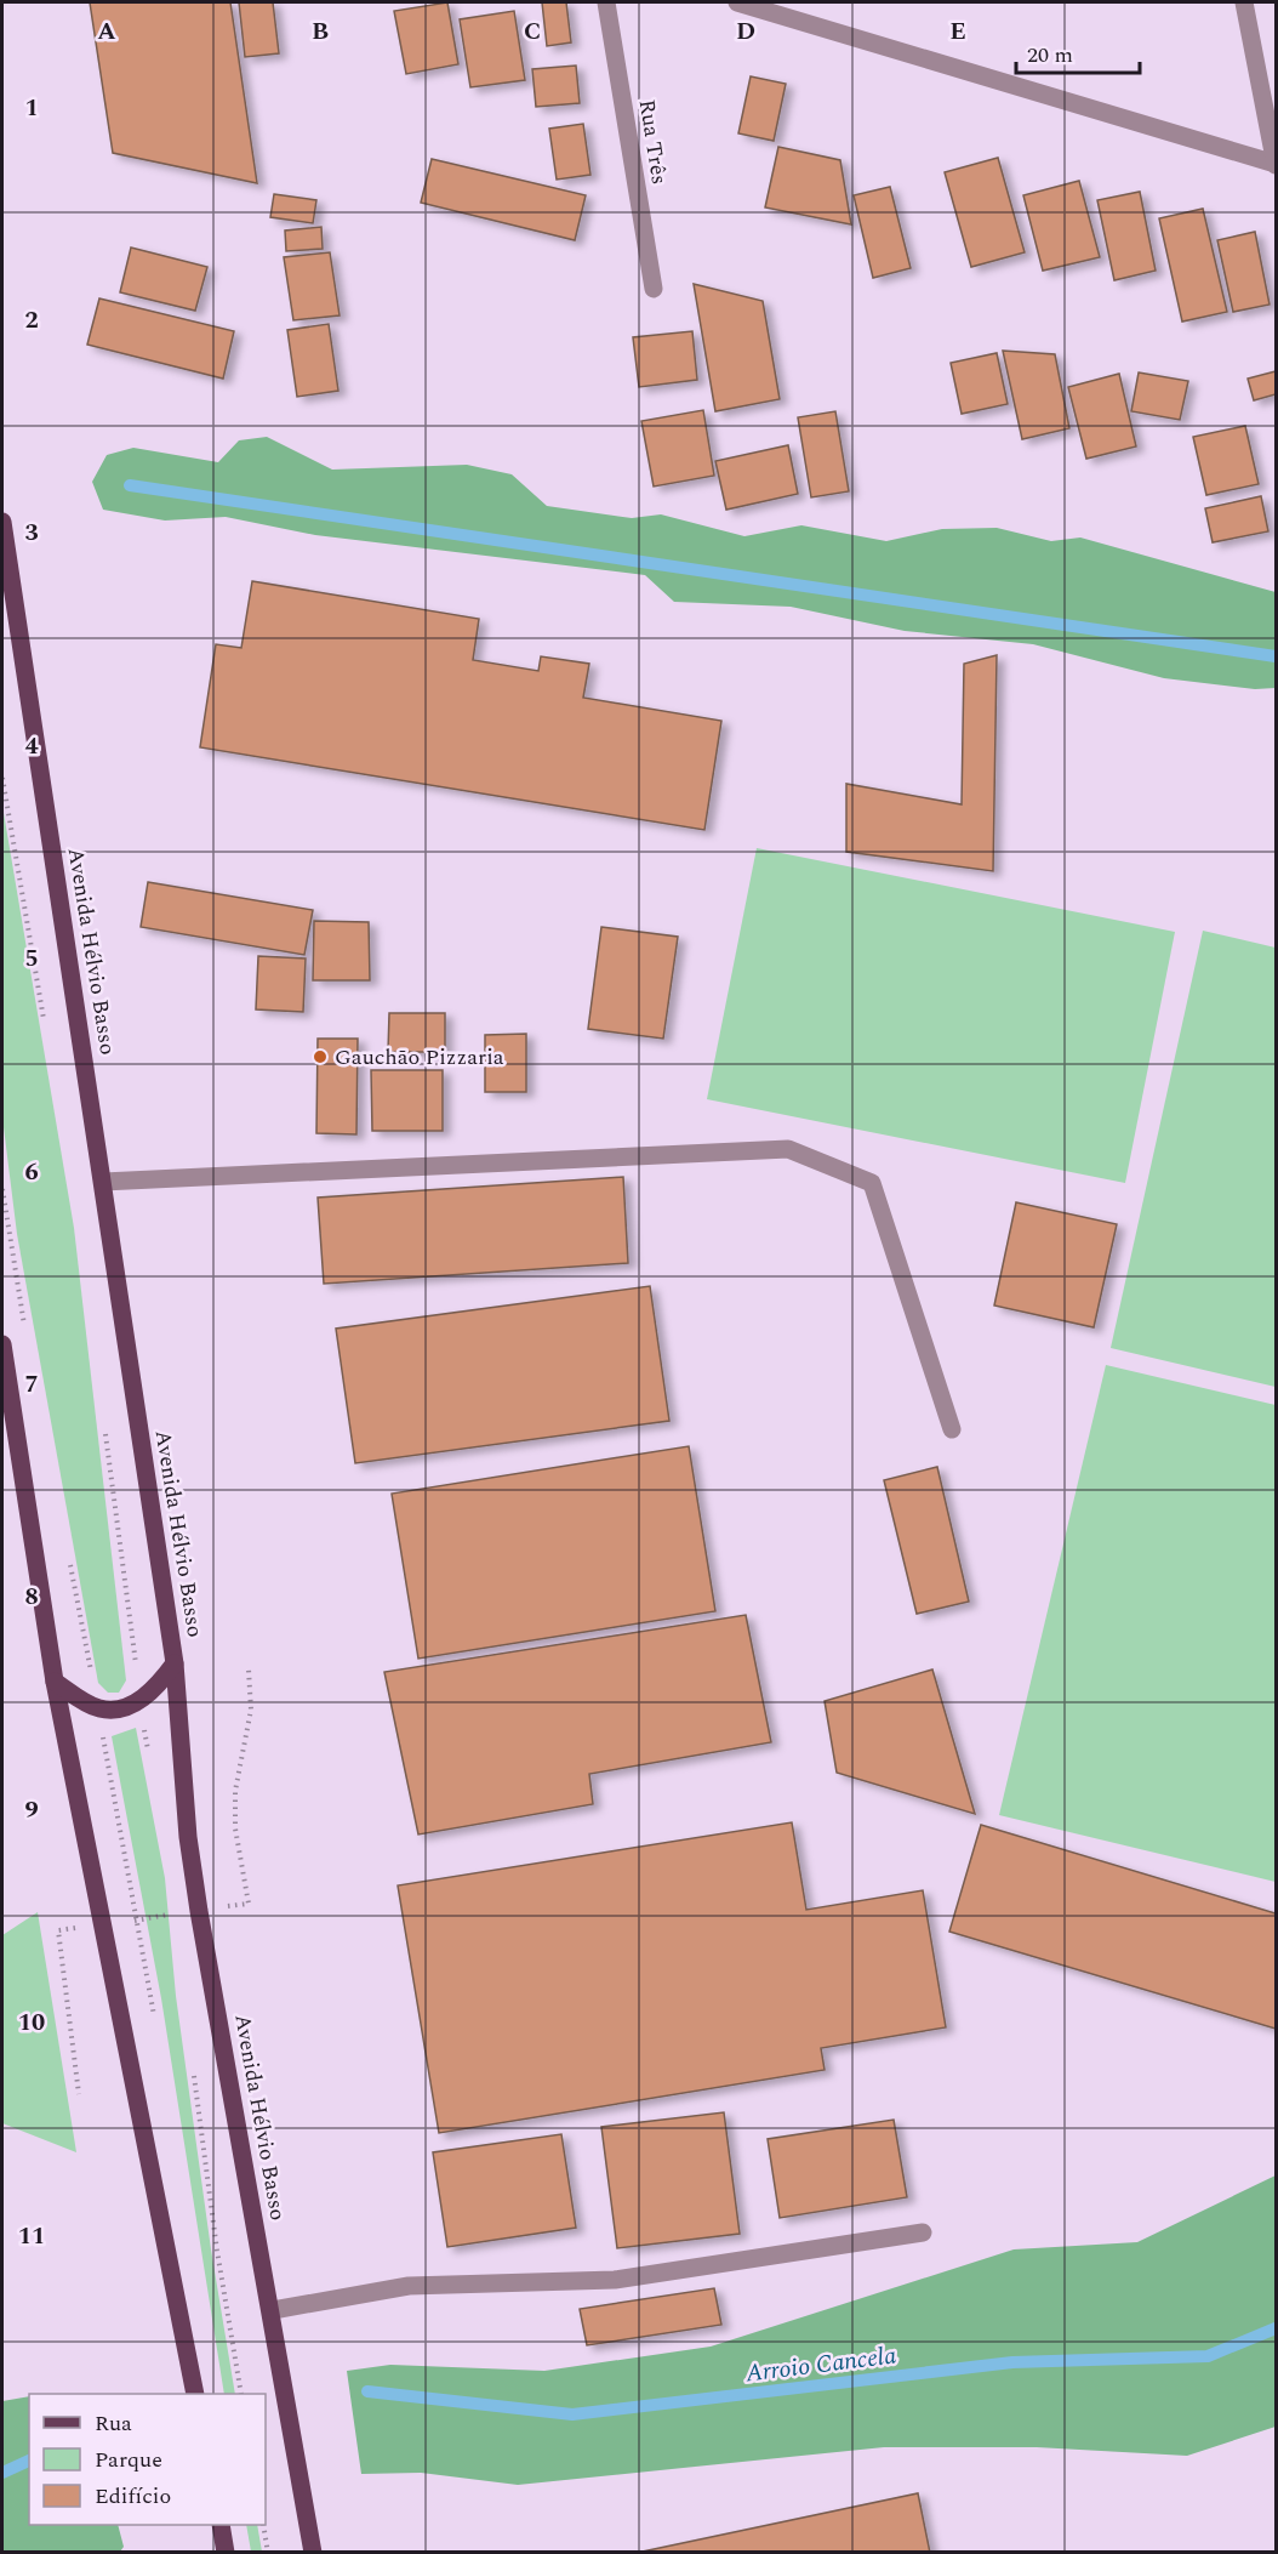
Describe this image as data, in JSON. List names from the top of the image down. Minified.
{"streets":{"main road":["Avenida Hélvio Basso"],"street":["Rua Três"]},"water":["Arroio Cancela"],"places":["Gauchão Pizzaria"],"legend":["Rua","Parque","Edifício"],"scale_bar":"20 m","grid":{"columns":["A","B","C","D","E"],"rows":["1","2","3","4","5","6","7","8","9","10","11"]}}
